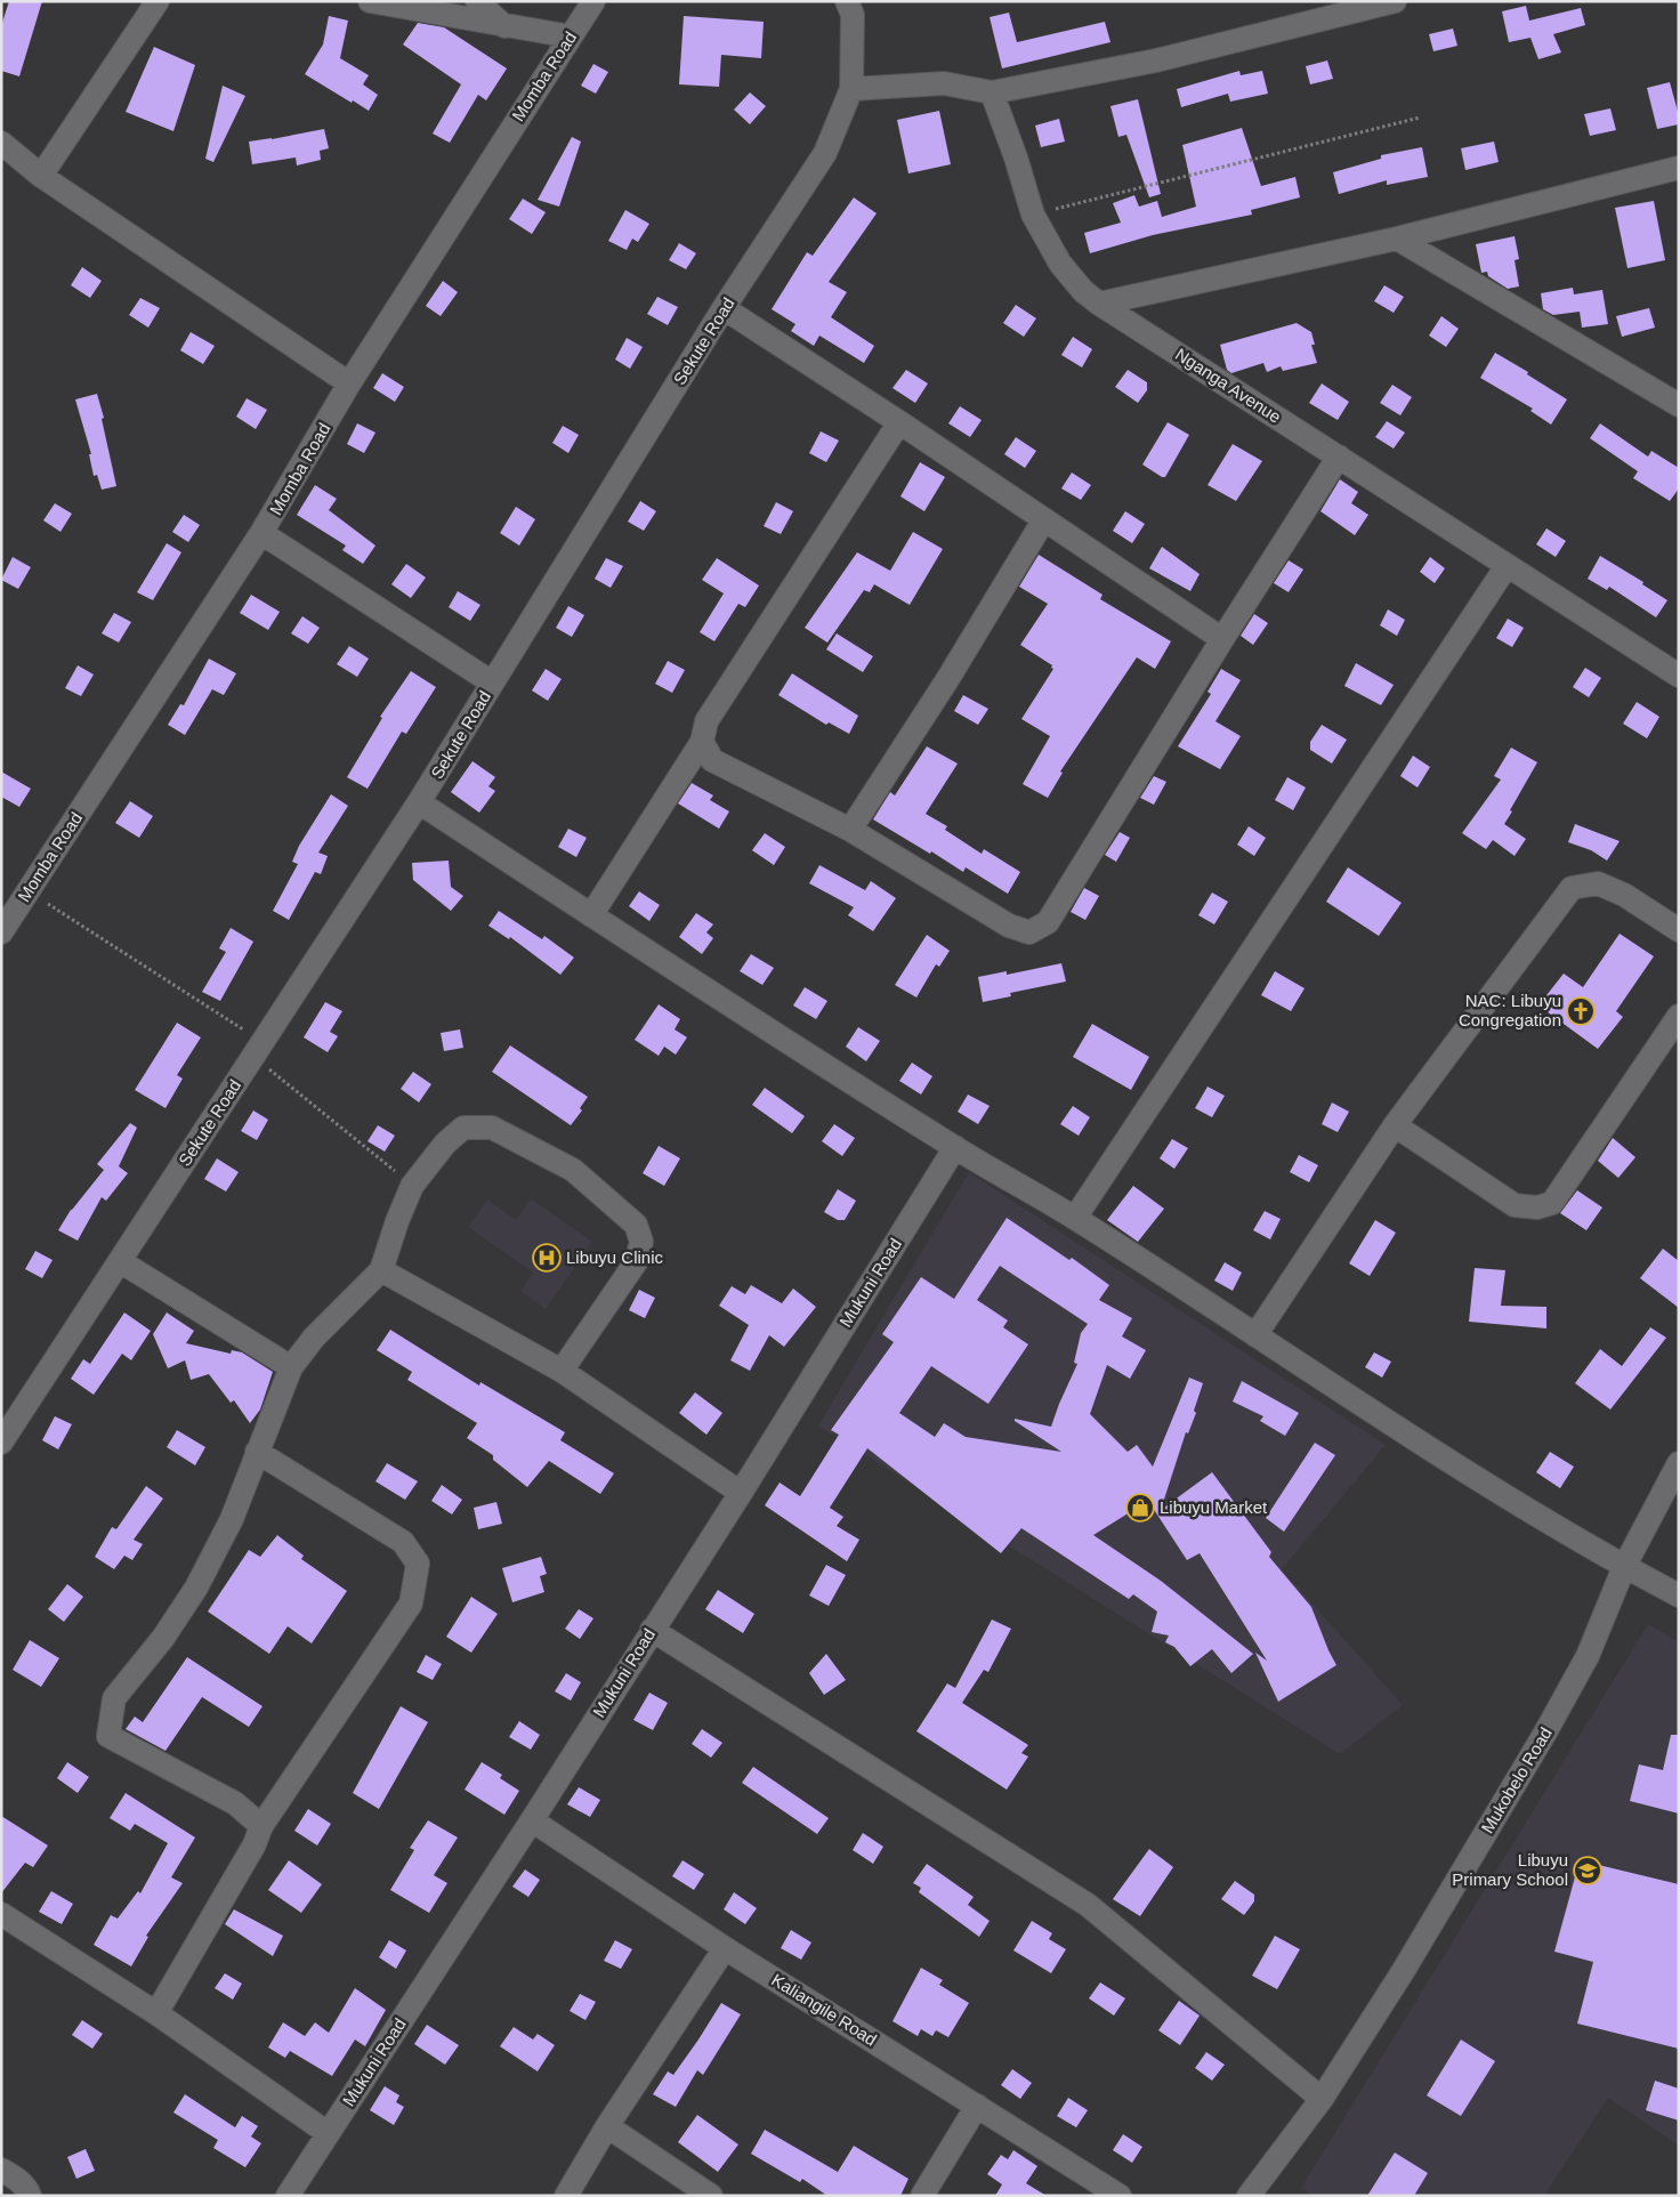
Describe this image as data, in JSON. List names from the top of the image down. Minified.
{"streets":{"street":["Momba Road","Sekute Road","Nganga Avenue","Mukuni Road","Mukobelo Road","Kaliangile Road"]},"crossings":[["Mukuni Road","Kaliangile Road"]],"places":{"church":["NAC: Libuyu Congregation"],"hospital":["Libuyu Clinic"],"shop":["Libuyu Market"],"school or university":["Libuyu Primary School"]}}
